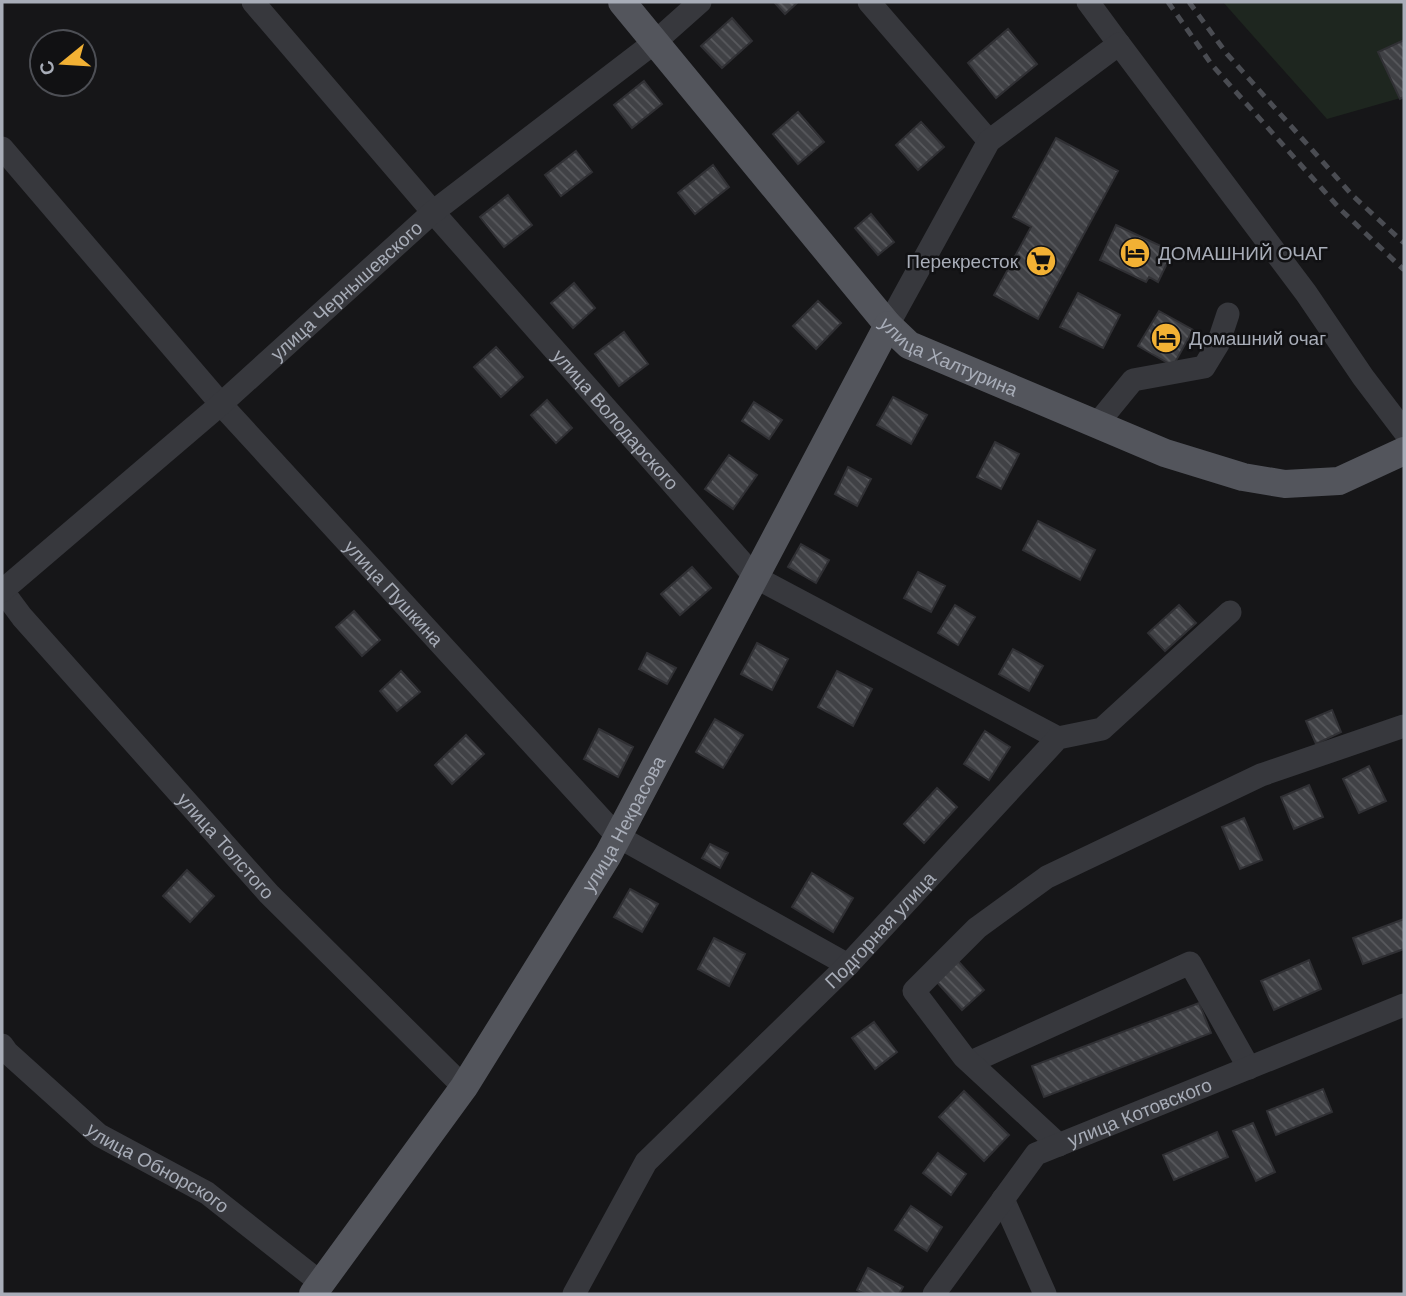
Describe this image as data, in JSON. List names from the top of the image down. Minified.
{"streets":{"main road":["улица Халтурина","улица Некрасова"],"street":["улица Чернышевского","улица Володарского","улица Пушкина","улица Толстого","Подгорная улица","улица Котовского","улица Обнорского"]},"crossings":[["улица Чернышевского","улица Халтурина"],["улица Чернышевского","улица Володарского"],["улица Чернышевского","улица Пушкина"],["улица Чернышевского","улица Толстого"],["улица Халтурина","улица Некрасова"],["улица Володарского","улица Некрасова"],["улица Володарского","Подгорная улица"],["улица Пушкина","улица Некрасова"],["улица Пушкина","Подгорная улица"],["улица Некрасова","улица Толстого"],["улица Некрасова","улица Обнорского"]],"places":{"hotel":["ДОМАШНИЙ ОЧАГ","Домашний очаг"],"supermarket":["Перекресток"]},"north":"left"}
